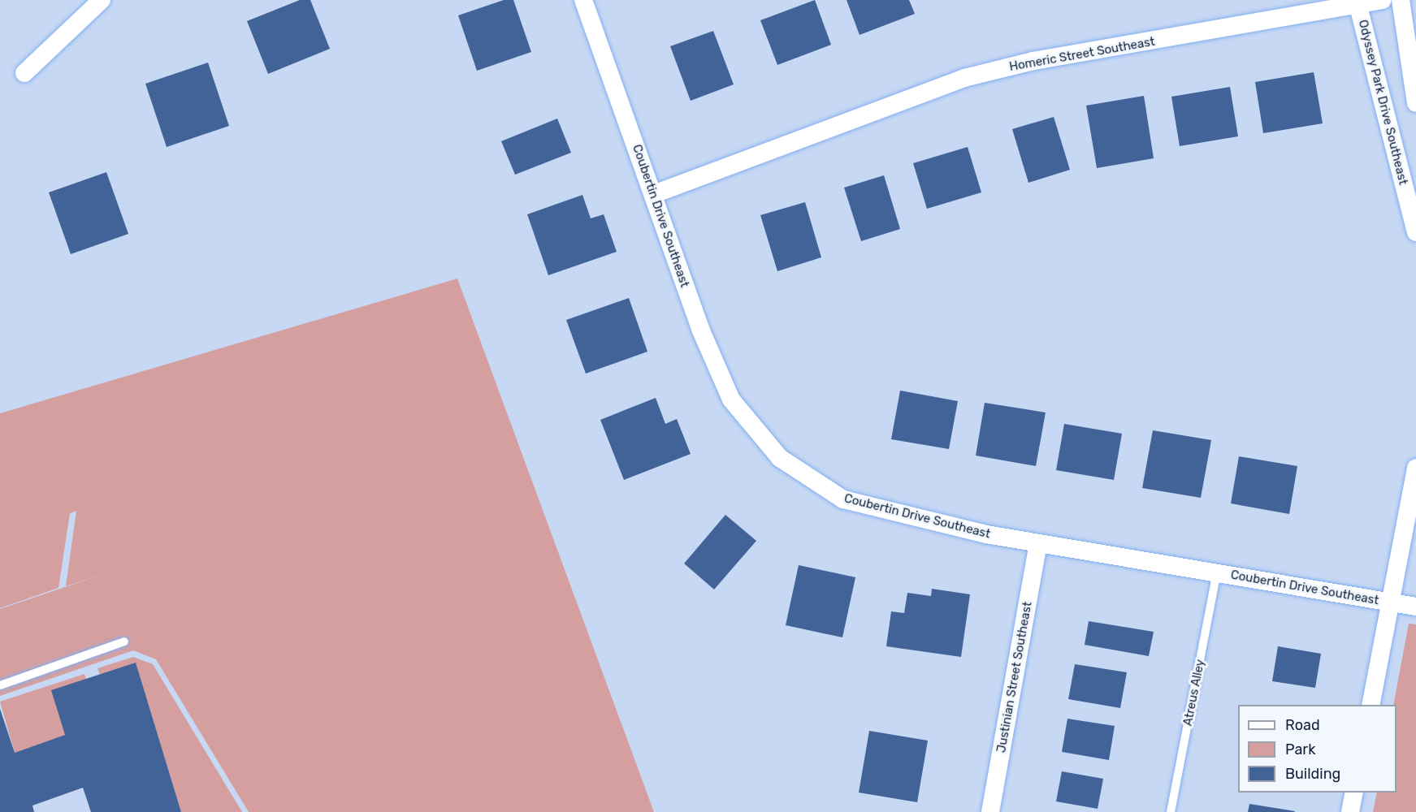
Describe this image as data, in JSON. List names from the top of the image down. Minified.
{"streets":{"street":["Homeric Street Southeast","Odyssey Park Drive Southeast","Coubertin Drive Southeast","Justinian Street Southeast"],"lane":["Atreus Alley"]},"crossings":[["Homeric Street Southeast","Odyssey Park Drive Southeast"],["Homeric Street Southeast","Coubertin Drive Southeast"],["Coubertin Drive Southeast","Justinian Street Southeast"],["Coubertin Drive Southeast","Atreus Alley"]],"legend":["Road","Park","Building"]}
